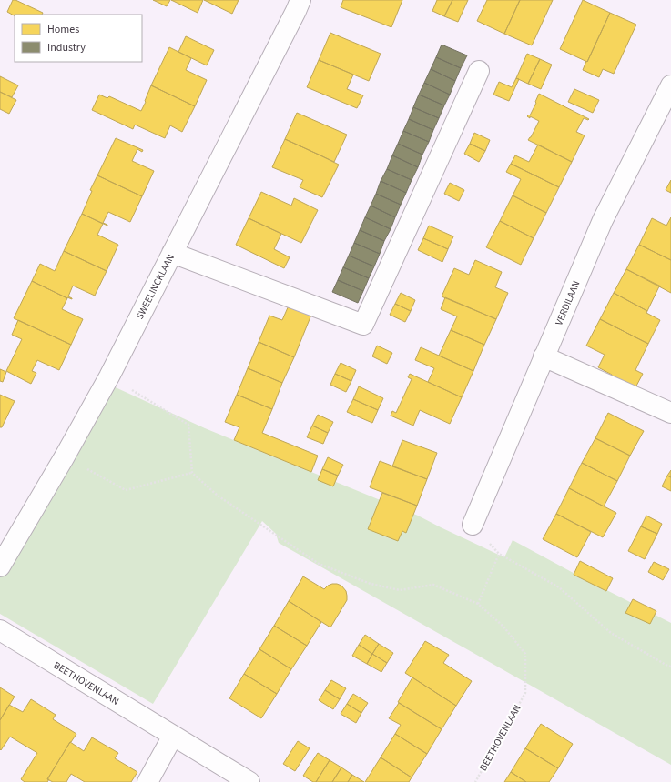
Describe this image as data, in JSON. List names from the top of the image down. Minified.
{"streets":{"street":["SWEELINCKLAAN","VERDILAAN","BEETHOVENLAAN"]},"legend":["Homes","Industry"]}
